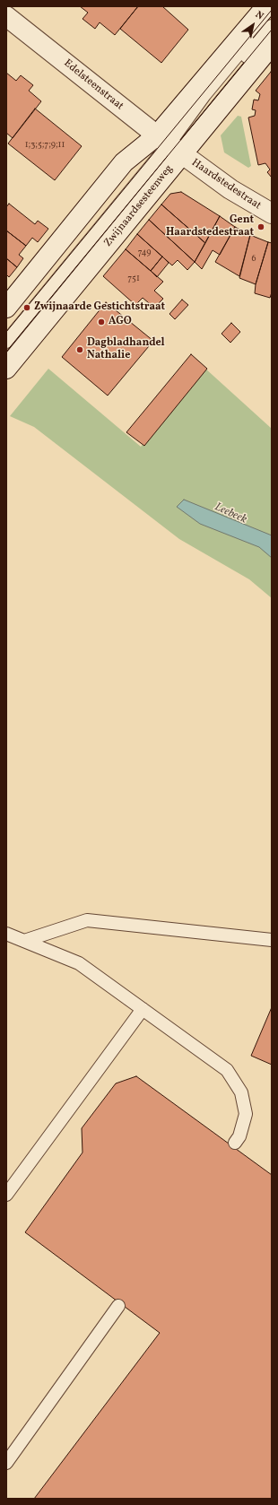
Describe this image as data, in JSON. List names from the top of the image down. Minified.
{"streets":{"street":["Edelsteenstraat","Haardstedestraat","Zwijnaardsesteenweg"]},"crossings":[["Edelsteenstraat","Haardstedestraat"],["Edelsteenstraat","Zwijnaardsesteenweg"],["Haardstedestraat","Zwijnaardsesteenweg"]],"water":["Leebeek"],"places":["Gent Haardstedestraat","Zwijnaarde Gestichtstraat","AGO","Dagbladhandel Nathalie"],"house_numbers":["1;3;5;7;9;11","749","6","751"],"north":"top right"}
